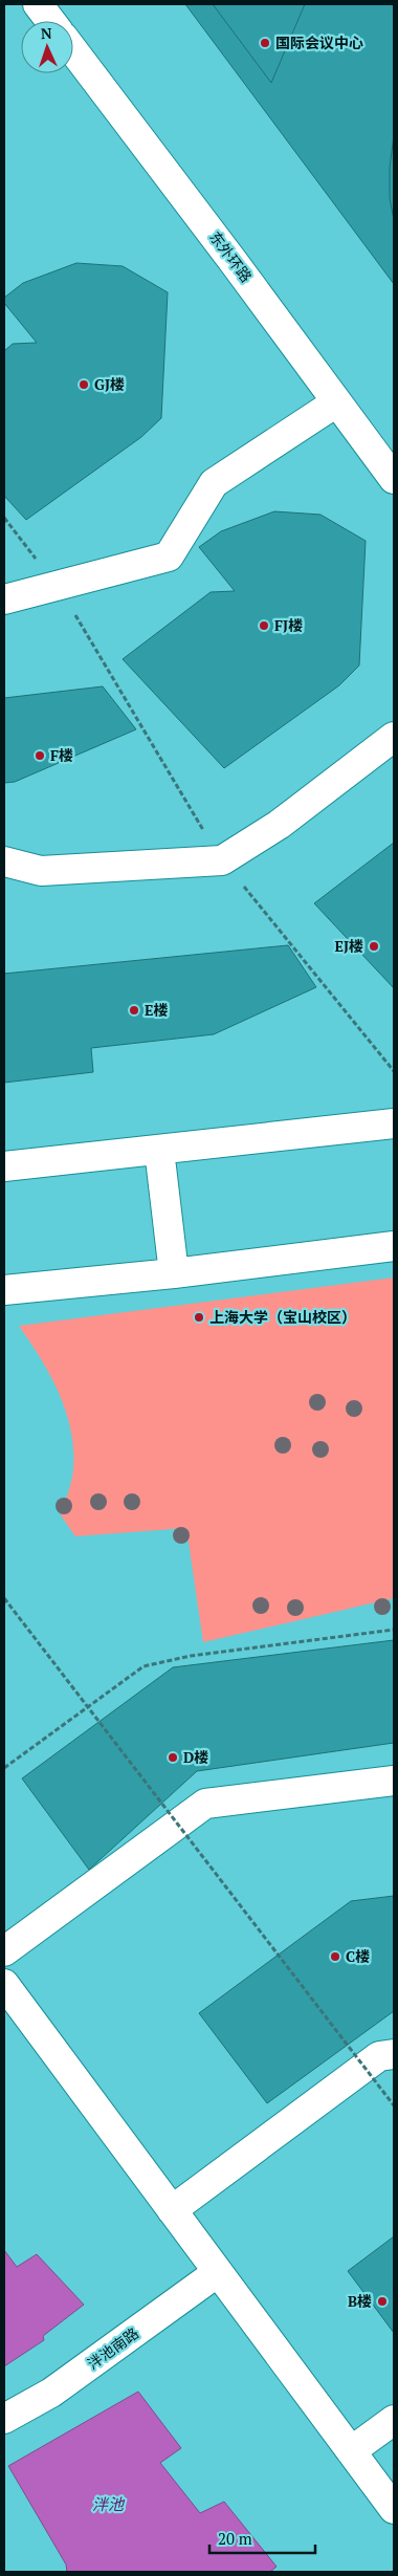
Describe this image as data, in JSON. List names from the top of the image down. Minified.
{"streets":{"street":["东外环路","泮池南路"]},"water":["泮池"],"places":["国际会议中心","GJ楼","FJ楼","F楼","EJ楼","E楼","上海大学（宝山校区）","D楼","C楼","B楼"],"scale_bar":"20 m","north":"top"}
